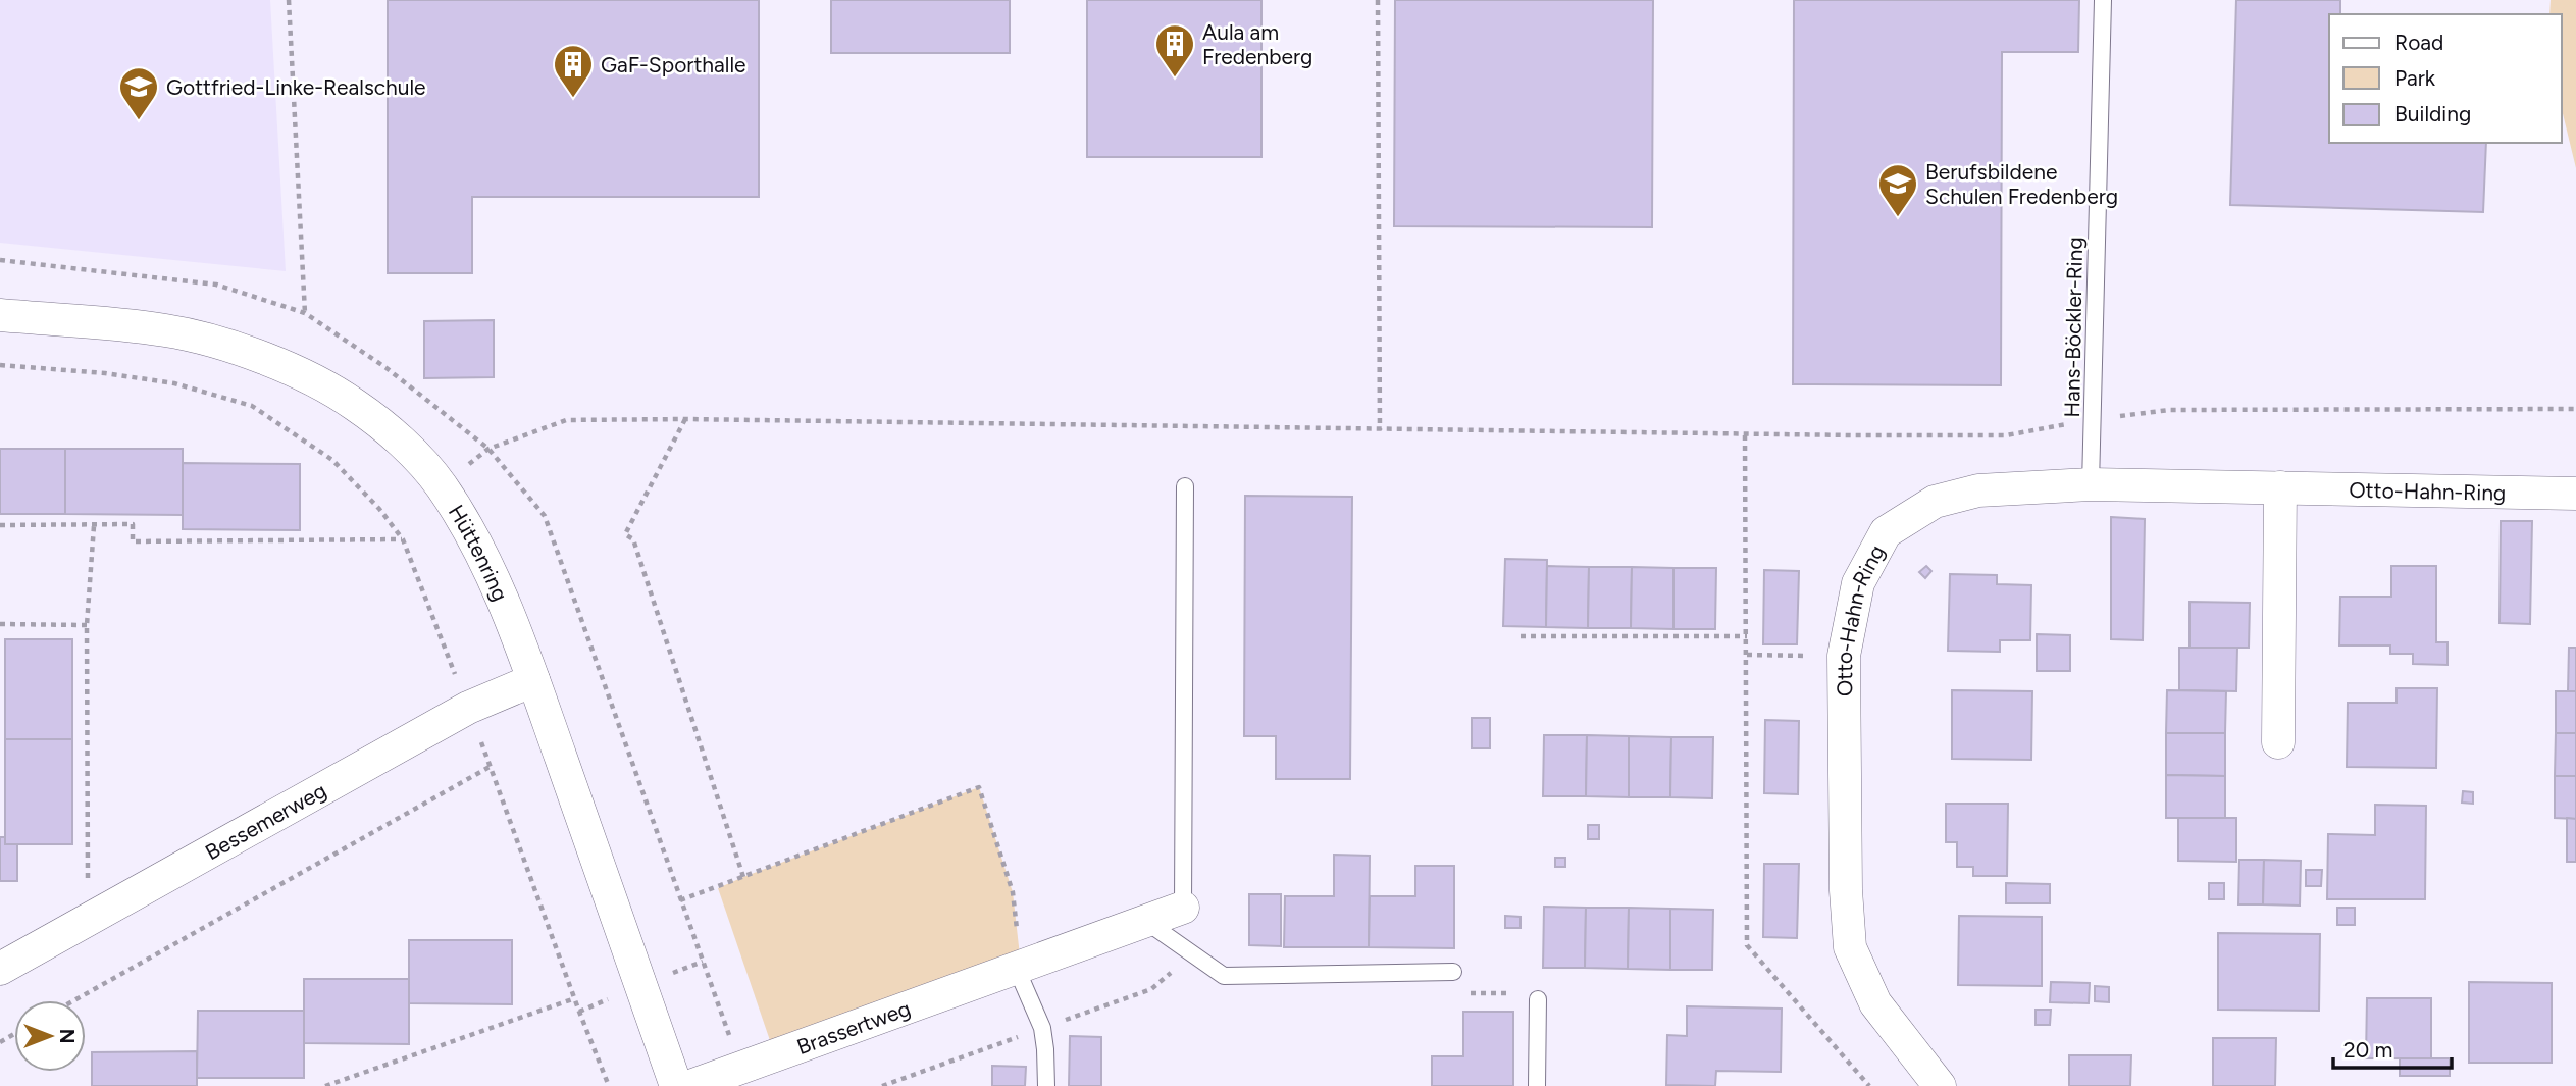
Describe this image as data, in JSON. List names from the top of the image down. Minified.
{"streets":{"street":["Otto-Hahn-Ring","Hüttenring","Bessemerweg","Brassertweg"],"lane":["Hans-Böckler-Ring"]},"crossings":[["Hans-Böckler-Ring","Otto-Hahn-Ring"],["Hüttenring","Bessemerweg"]],"places":{"building":["Aula am Fredenberg","GaF-Sporthalle"],"school or university":["Gottfried-Linke-Realschule","Berufsbildene Schulen Fredenberg"]},"legend":["Road","Park","Building"],"scale_bar":"20 m","north":"right"}
